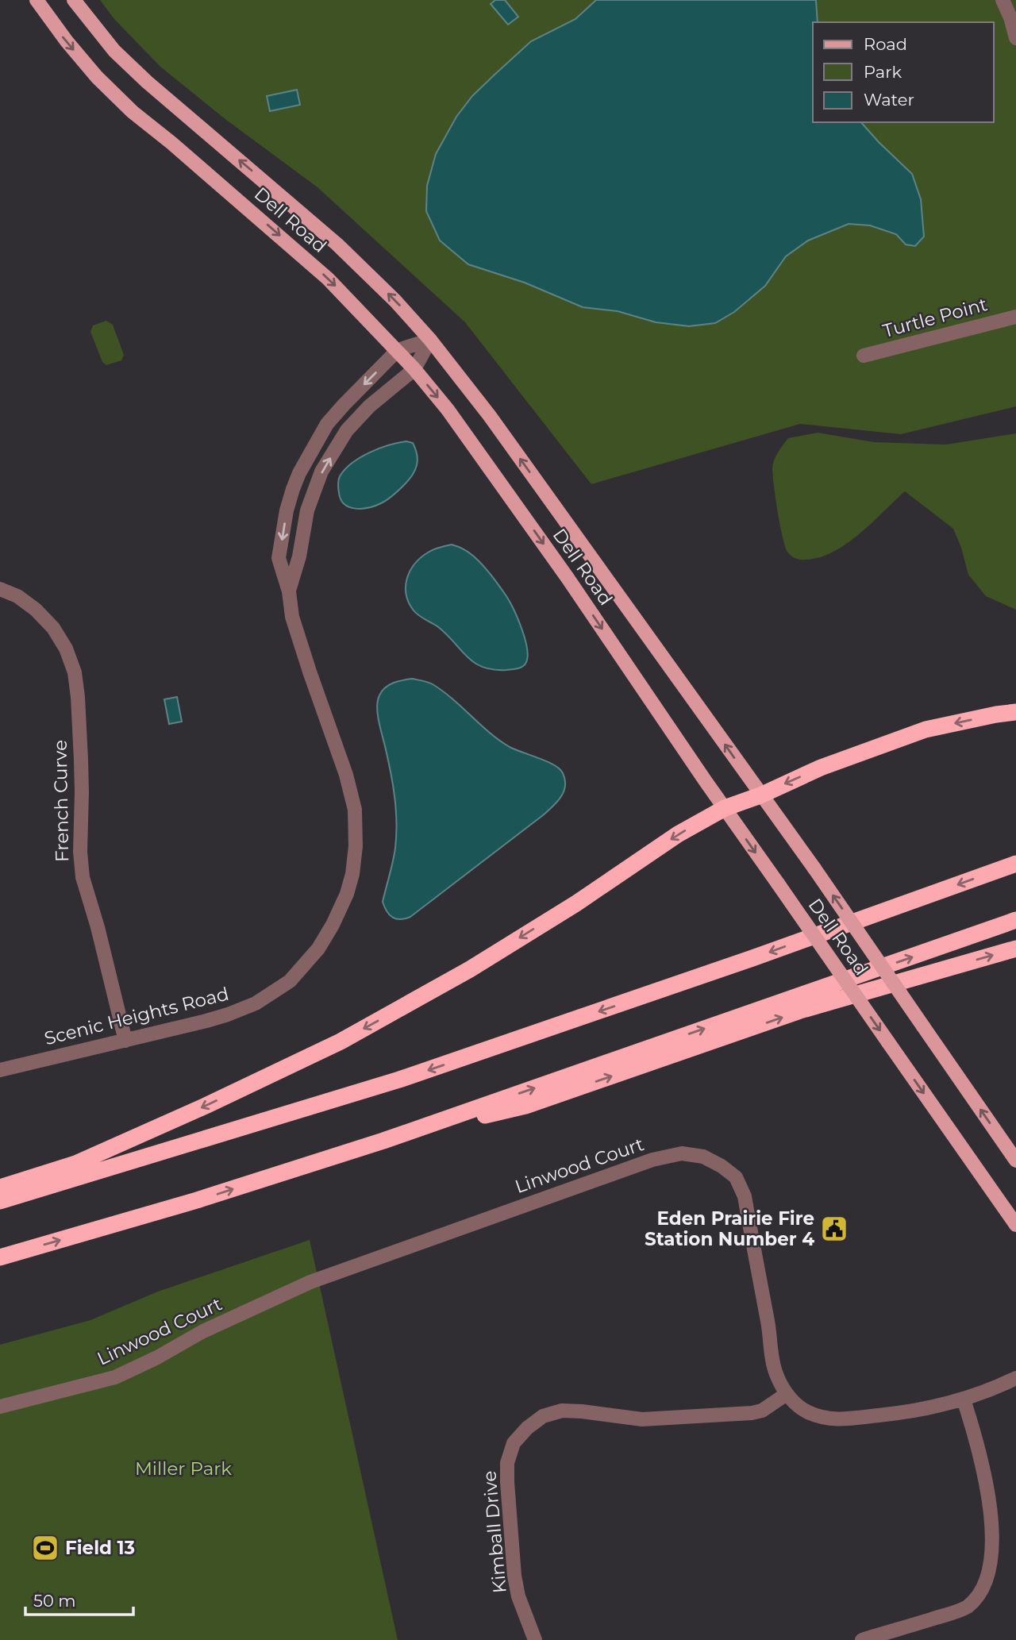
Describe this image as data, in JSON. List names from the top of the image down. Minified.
{"streets":{"main road":["Dell Road"],"street":["Turtle Point","French Curve","Scenic Heights Road","Linwood Court","Kimball Drive"]},"crossings":[["Dell Road","Scenic Heights Road"],["French Curve","Scenic Heights Road"],["Linwood Court","Kimball Drive"]],"parks":["Miller Park"],"places":{"public building":["Eden Prairie Fire Station Number 4"],"sports":["Field 13"]},"legend":["Road","Park","Water"],"scale_bar":"50 m"}
